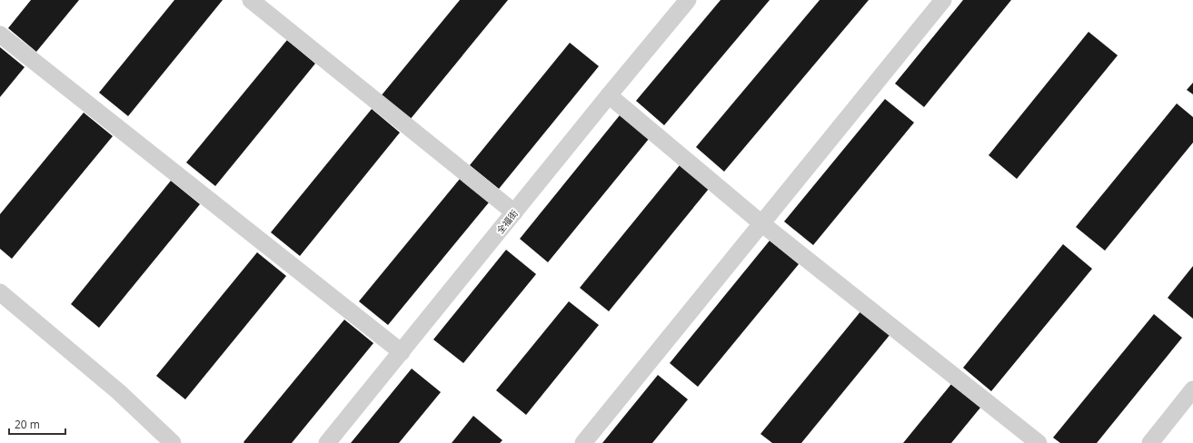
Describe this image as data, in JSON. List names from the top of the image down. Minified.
{"streets":{"street":["全福街"]},"scale_bar":"20 m"}
